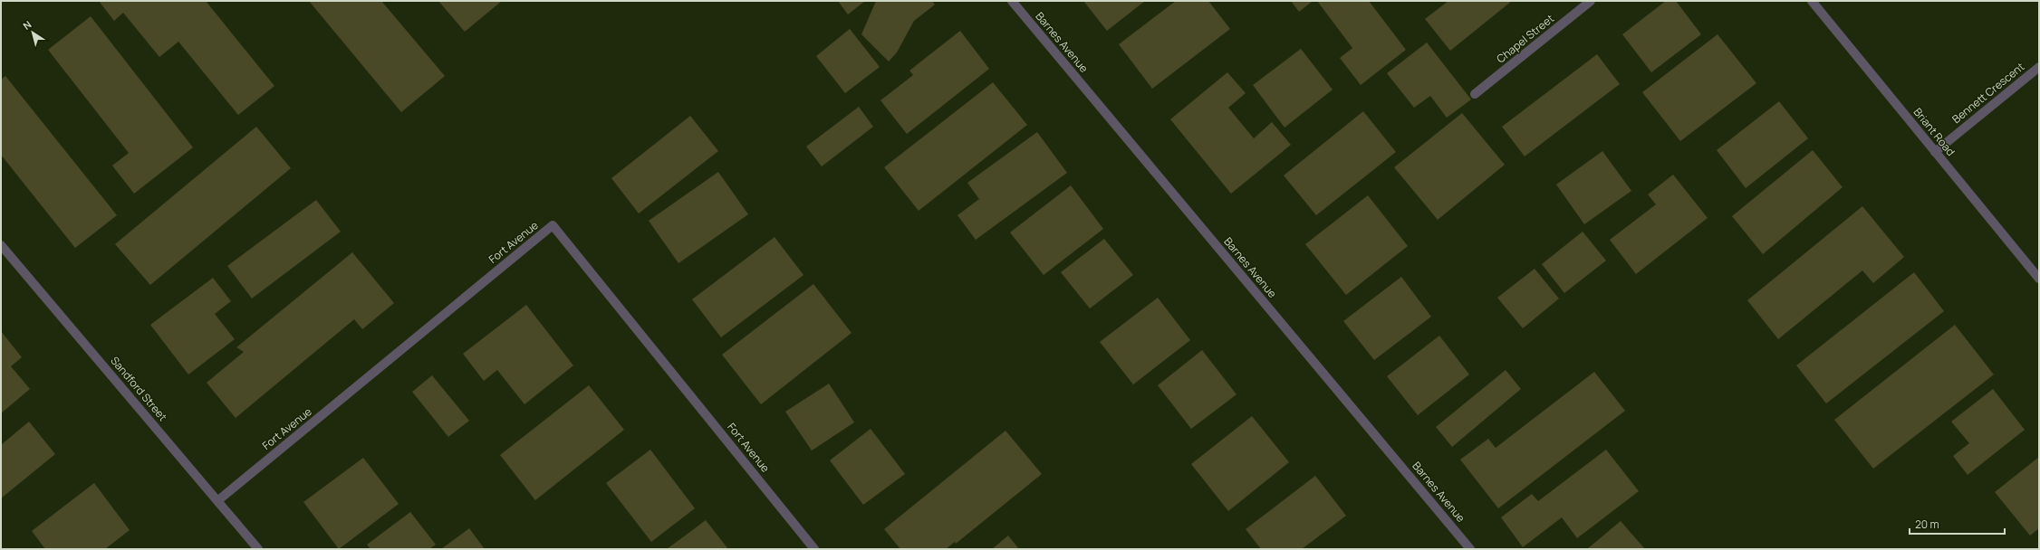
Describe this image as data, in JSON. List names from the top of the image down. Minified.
{"streets":{"street":["Chapel Street","Barnes Avenue","Bennett Crescent","Briant Road","Fort Avenue","Sandford Street"]},"crossings":[["Bennett Crescent","Briant Road"],["Fort Avenue","Sandford Street"]],"scale_bar":"20 m","north":"top left"}
